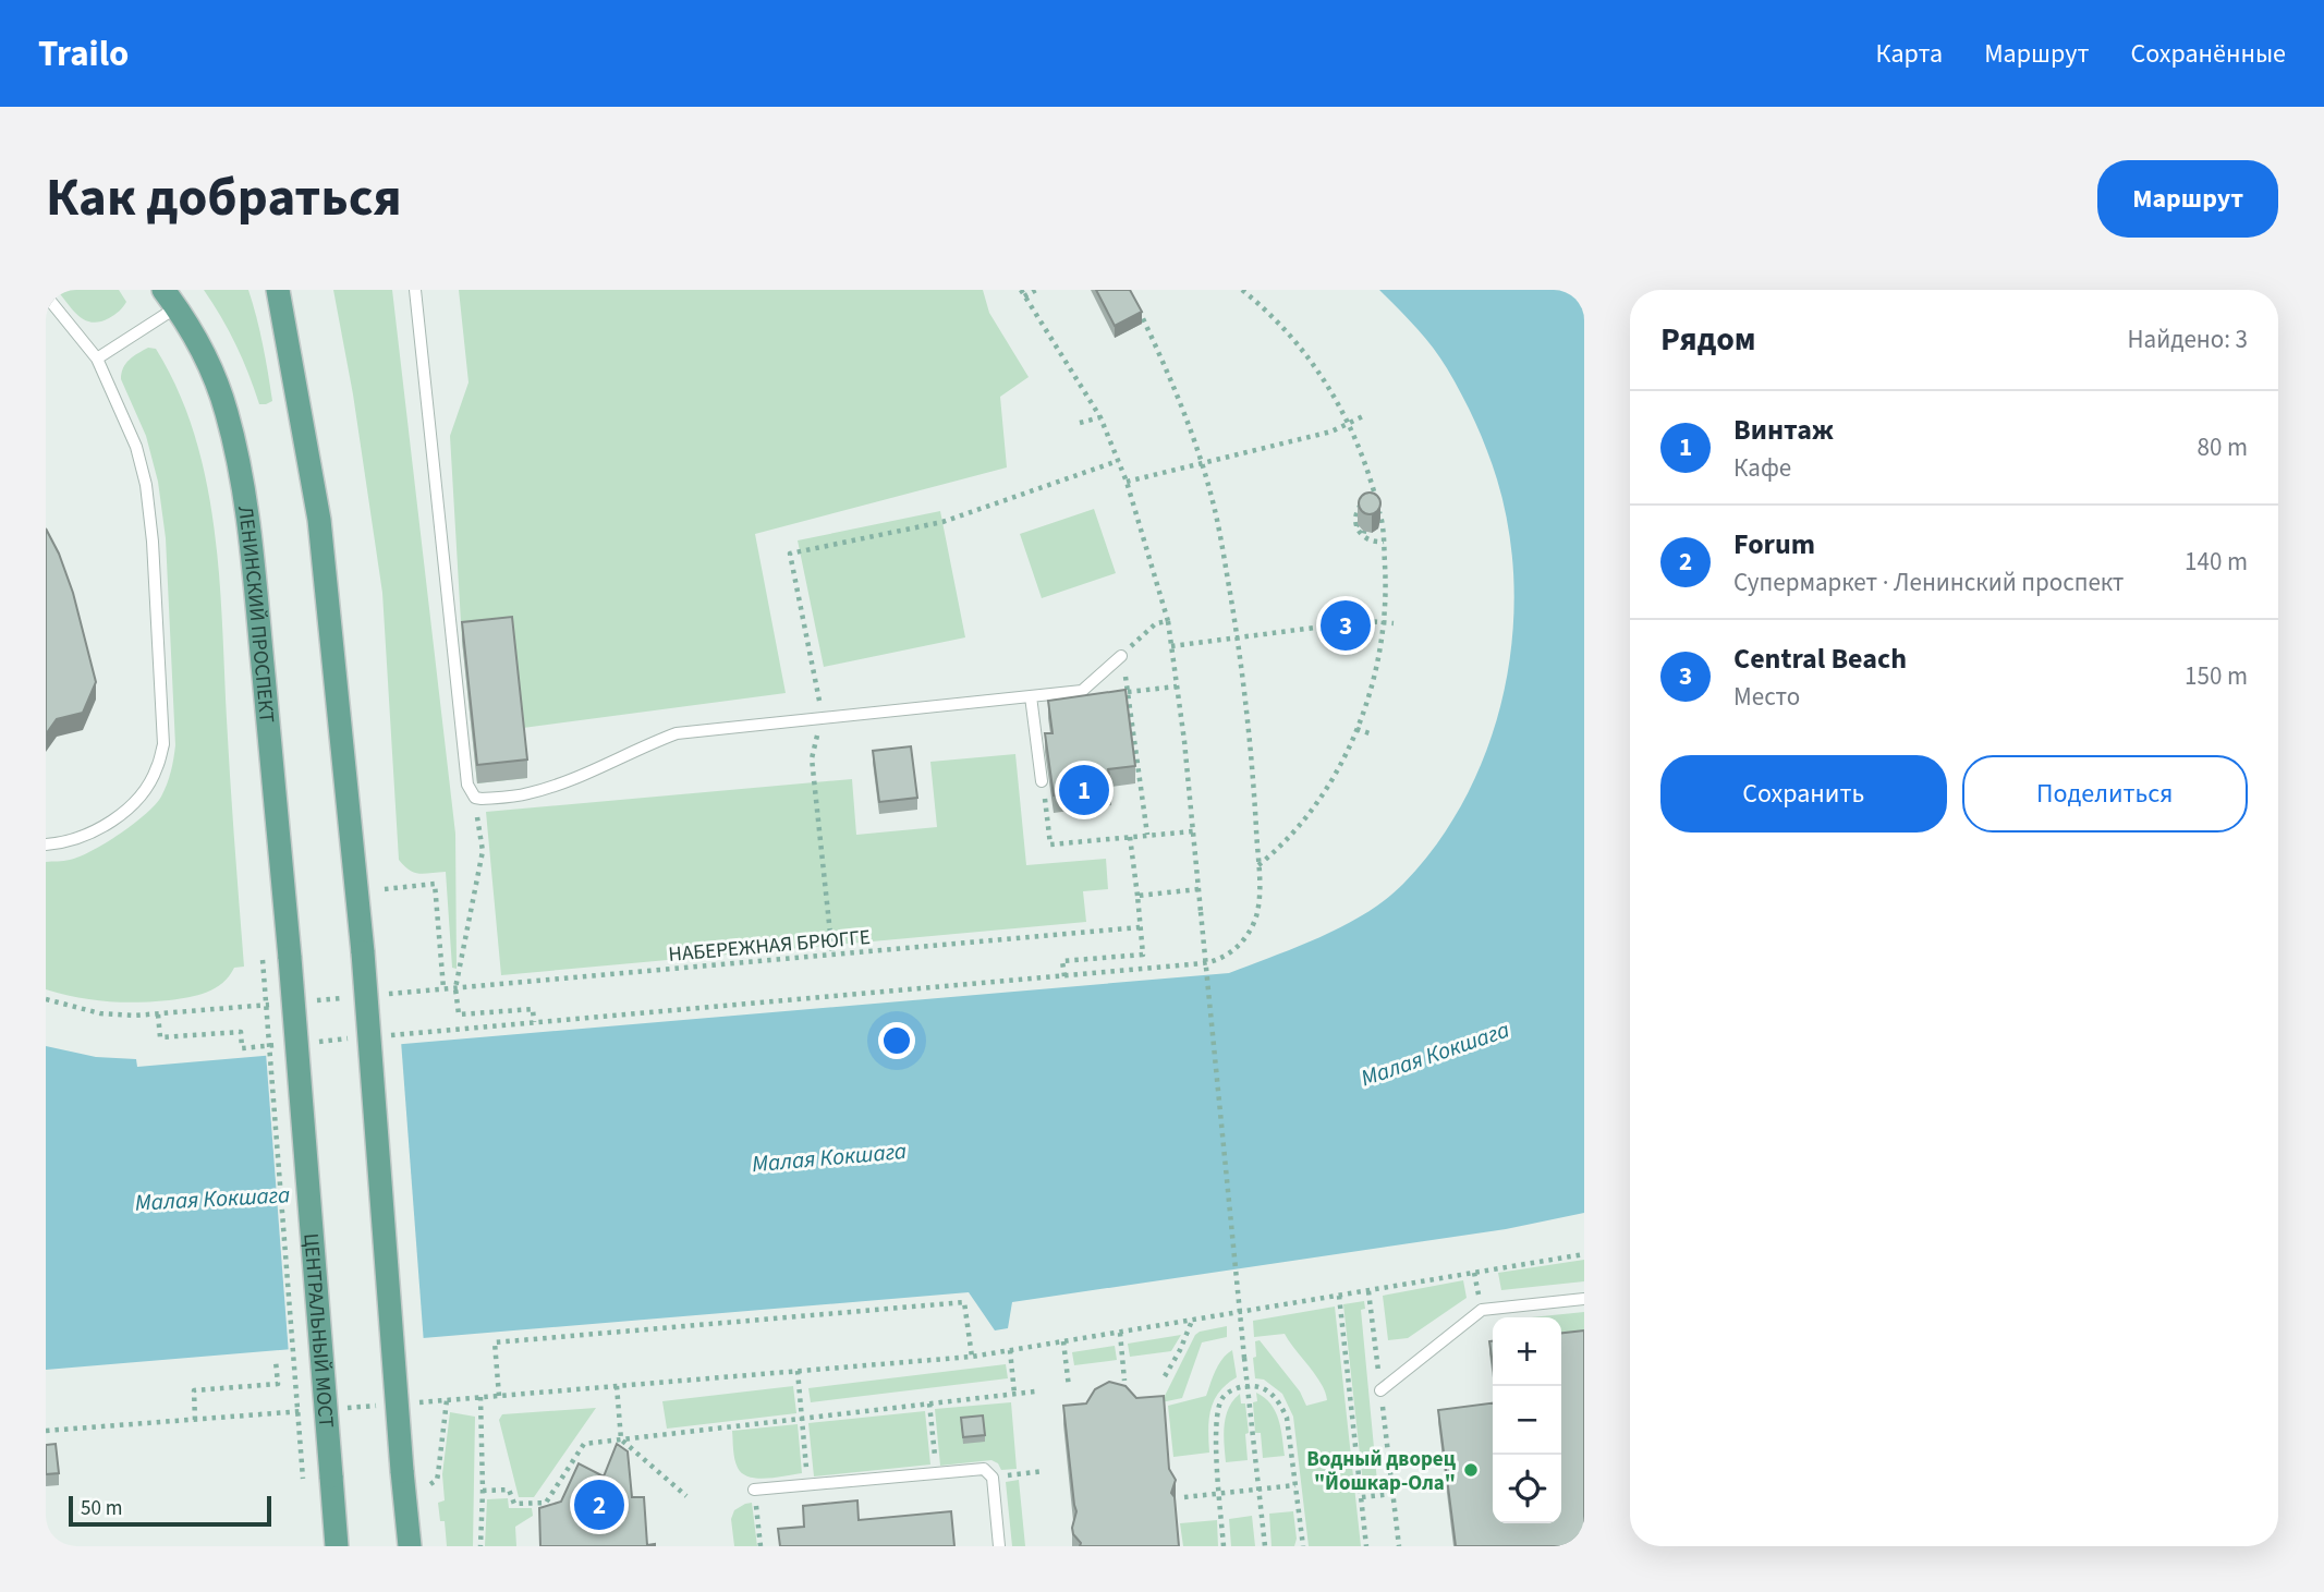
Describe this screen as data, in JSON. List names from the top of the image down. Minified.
{"streets":{"main road":["ЛЕНИНСКИЙ ПРОСПЕКТ","ЦЕНТРАЛЬНЫЙ МОСТ"],"path":["НАБЕРЕЖНАЯ БРЮГГЕ"]},"crossings":[["ЛЕНИНСКИЙ ПРОСПЕКТ","ЦЕНТРАЛЬНЫЙ МОСТ"]],"water":["Малая Кокшага"],"places":["Водный дворец \"Йошкар-Ола\""],"scale_bar":"50 m","page":{"header":"Trailo","nav":["Карта","Маршрут","Сохранённые"],"title":"Как добраться","buttons":["Маршрут",["Сохранить","Поделиться"]],"heading":["Рядом","Найдено: 3"],"list":[{"mark":"1","name":"Винтаж","note":"Кафе","value":"80 m"},{"mark":"2","name":"Forum","note":"Супермаркет · Ленинский проспект","value":"140 m"},{"mark":"3","name":"Central Beach","note":"Место","value":"150 m"}],"pins":["3","1","2"],"map_buttons":["+","−"],"scale":"50 m"}}
